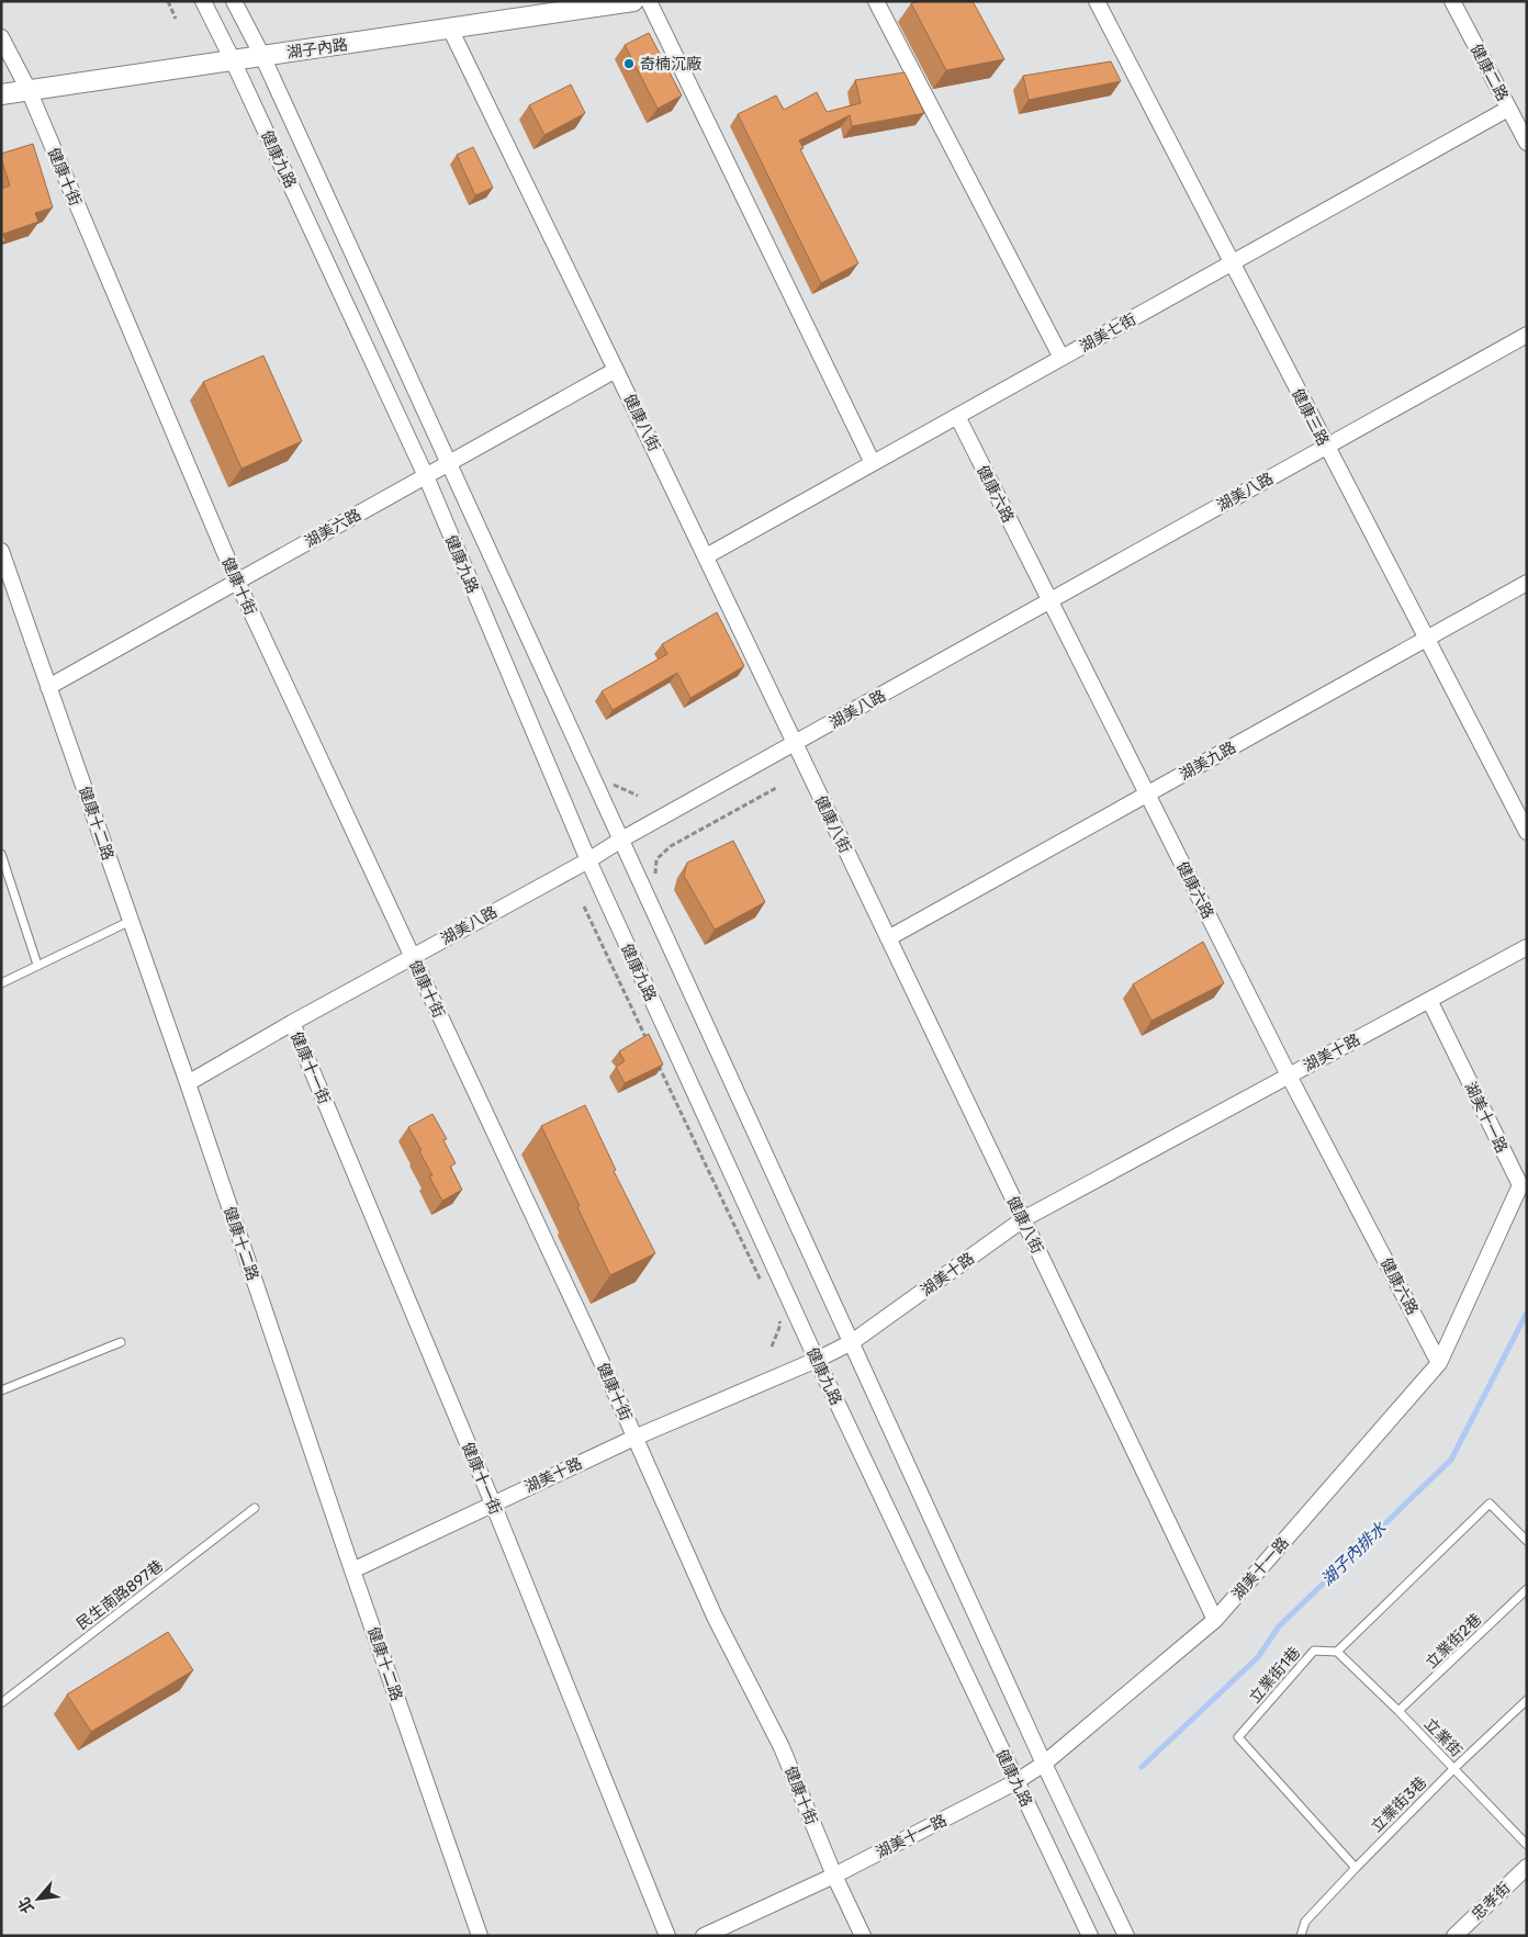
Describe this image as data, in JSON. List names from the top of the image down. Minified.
{"streets":{"street":["湖子內路","健康二路","健康九路","健康十街","湖美七街","健康三路","健康八街","湖美八路","健康六路","湖美六路","湖美九路","健康十二路","湖美十路","健康十一街","湖美十一路","忠孝街"],"lane":["民生南路897巷","立業街2巷","立業街1巷","立業街","立業街3巷"]},"crossings":[["湖子內路","健康九路"],["湖子內路","健康十街"],["湖子內路","健康八街"],["健康二路","湖美七街"],["健康九路","湖美八路"],["健康九路","湖美六路"],["健康九路","湖美十路"],["健康九路","湖美十一路"],["健康十街","湖美八路"],["健康十街","湖美六路"],["健康十街","湖美十路"],["健康十街","湖美十一路"],["湖美七街","健康三路"],["湖美七街","健康八街"],["湖美七街","健康六路"],["健康三路","湖美八路"],["健康三路","湖美九路"],["健康八街","湖美八路"],["健康八街","湖美六路"],["健康八街","湖美九路"],["健康八街","湖美十路"],["健康八街","湖美十一路"],["湖美八路","健康六路"],["湖美八路","健康十二路"],["湖美八路","健康十一街"],["健康六路","湖美九路"],["健康六路","湖美十路"],["健康六路","湖美十一路"],["湖美六路","健康十二路"],["健康十二路","湖美十路"],["湖美十路","健康十一街"],["湖美十路","湖美十一路"],["立業街2巷","立業街"],["立業街1巷","立業街"],["立業街1巷","立業街3巷"],["立業街","立業街3巷"]],"water":["湖子內排水"],"places":["奇楠沉廠"],"north":"bottom left"}
